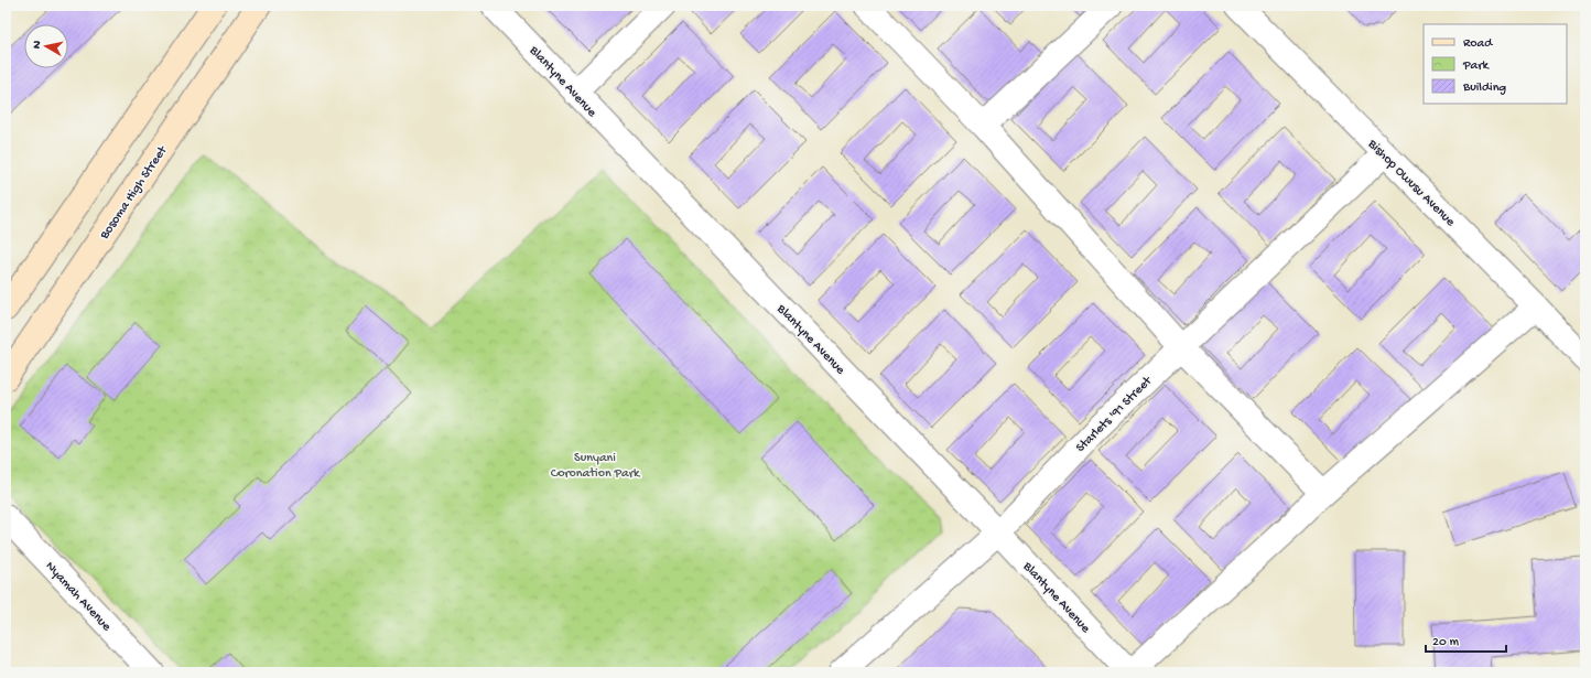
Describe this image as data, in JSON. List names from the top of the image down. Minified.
{"streets":{"street":["Blantyne Avenue","Bishop Owusu Avenue","Bosoma High Street","Starlets '91 Street","Nyamah Avenue"]},"crossings":[["Blantyne Avenue","Starlets '91 Street"],["Bishop Owusu Avenue","Starlets '91 Street"]],"parks":["Sunyani Coronation Park"],"legend":["Road","Park","Building"],"scale_bar":"20 m","north":"left"}
